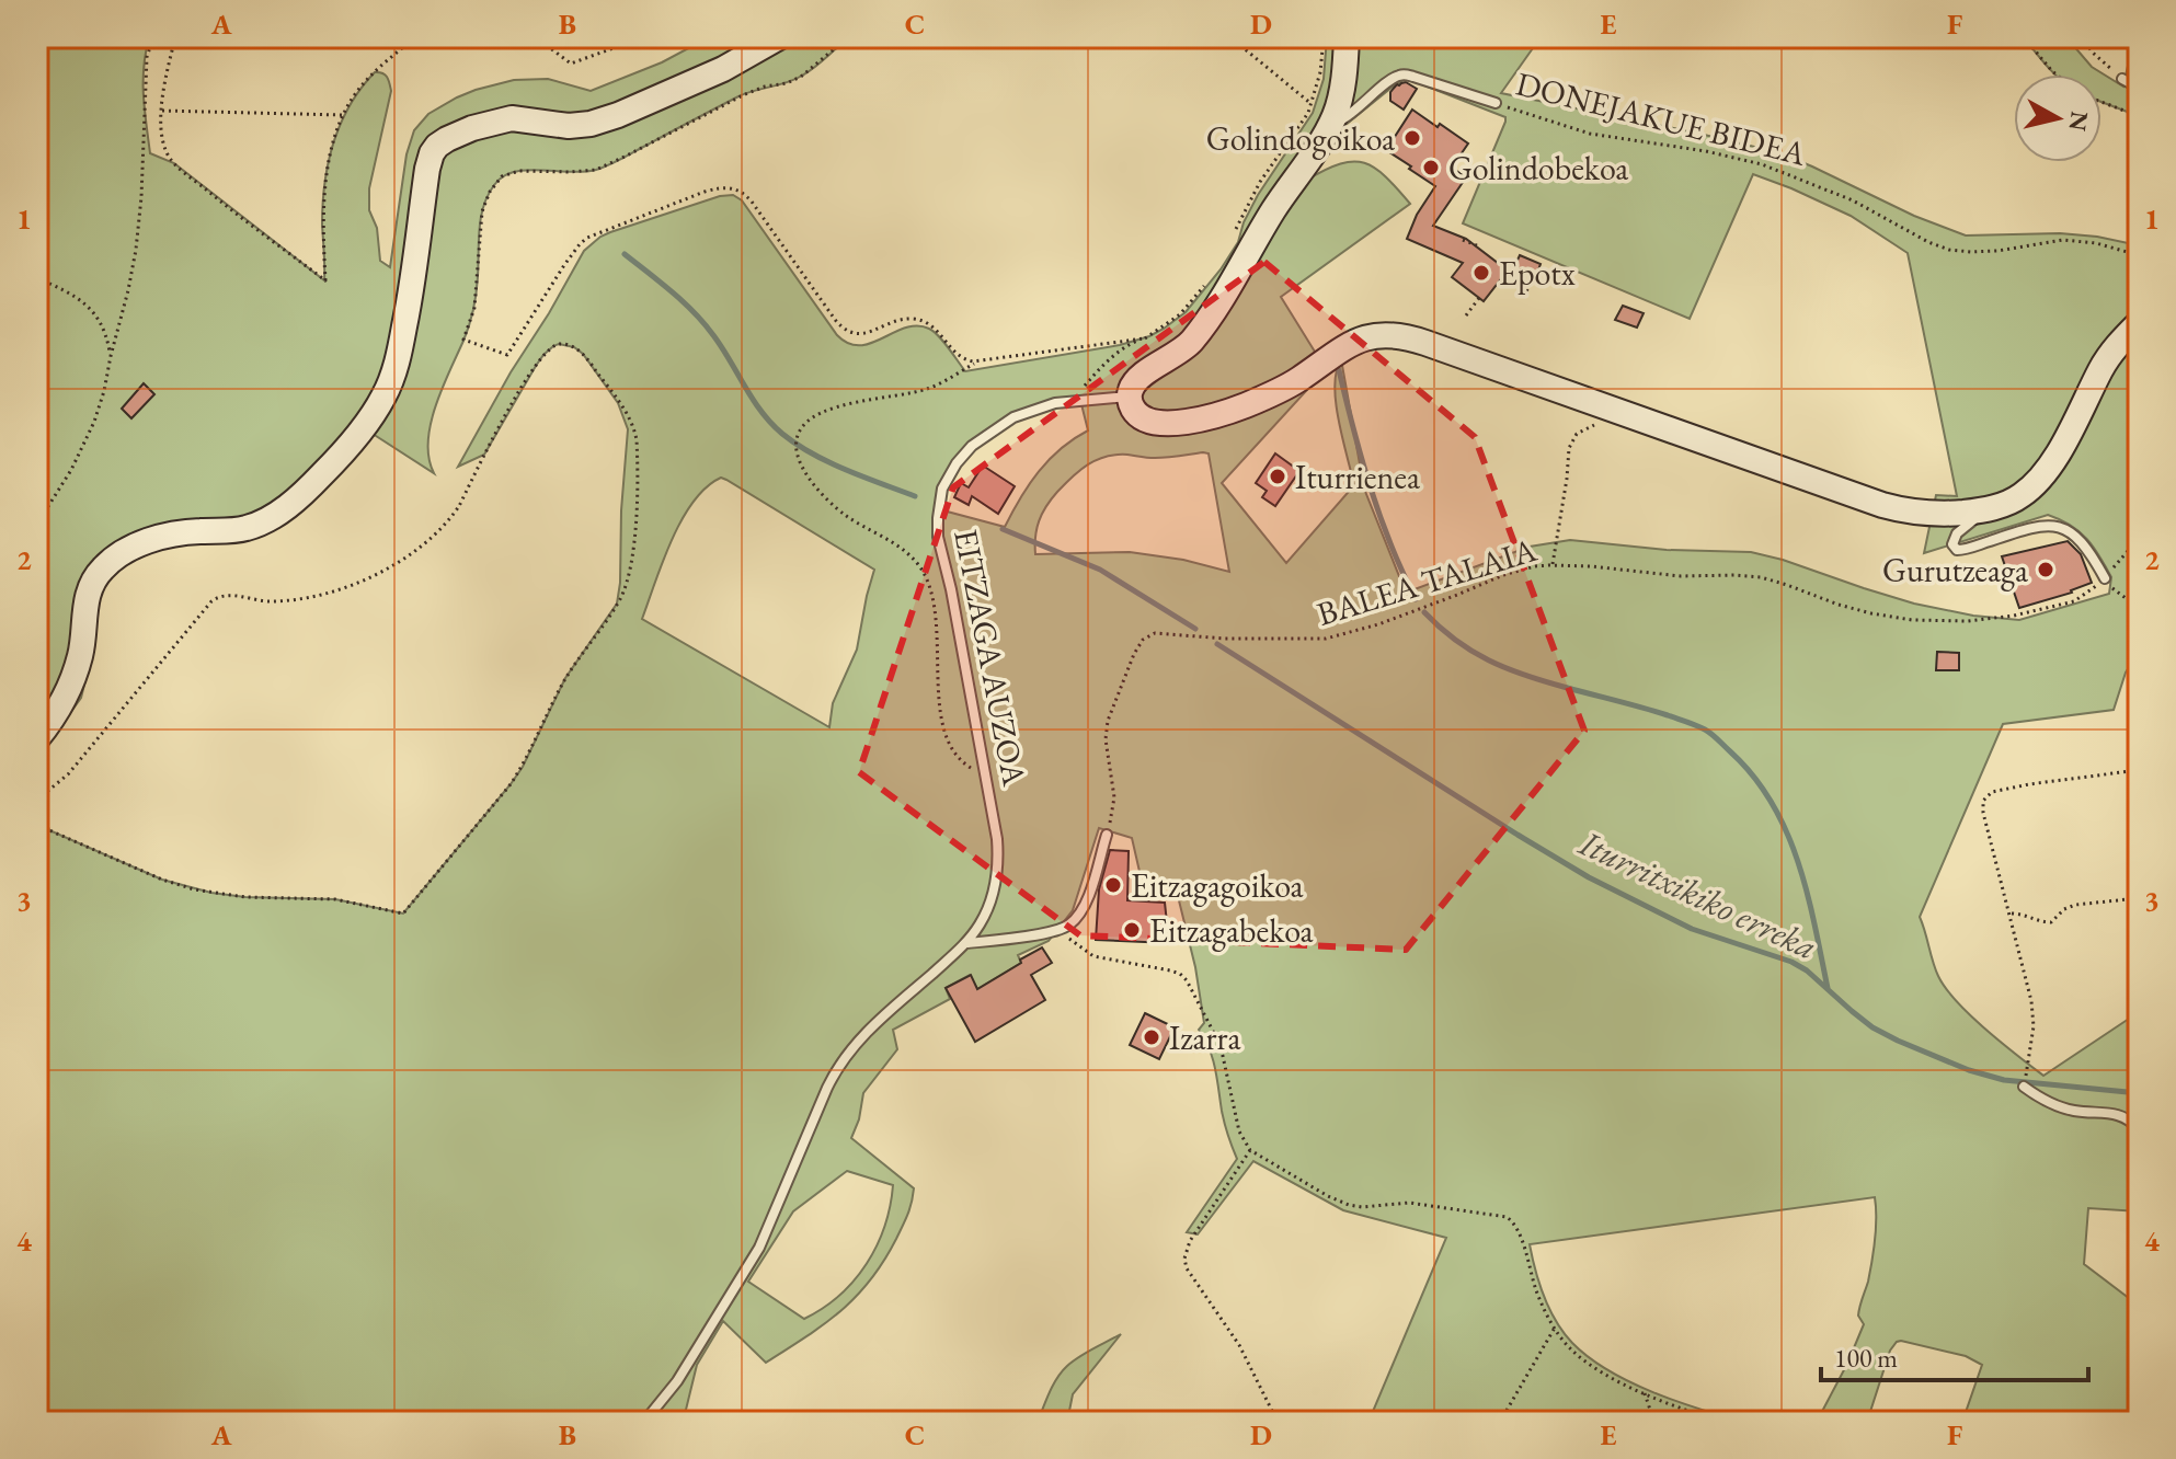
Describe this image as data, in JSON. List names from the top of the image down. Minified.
{"streets":{"lane":["DONEJAKUE BIDEA","EITZAGA AUZOA"],"path":["BALEA TALAIA"]},"water":["Iturritxikiko erreka"],"places":["Golindogoikoa","Golindobekoa","Epotx","Iturrienea","Gurutzeaga","Eitzagagoikoa","Eitzagabekoa","Izarra"],"scale_bar":"100 m","north":"right","grid":{"columns":["A","B","C","D","E","F"],"rows":["1","2","3","4"]}}
